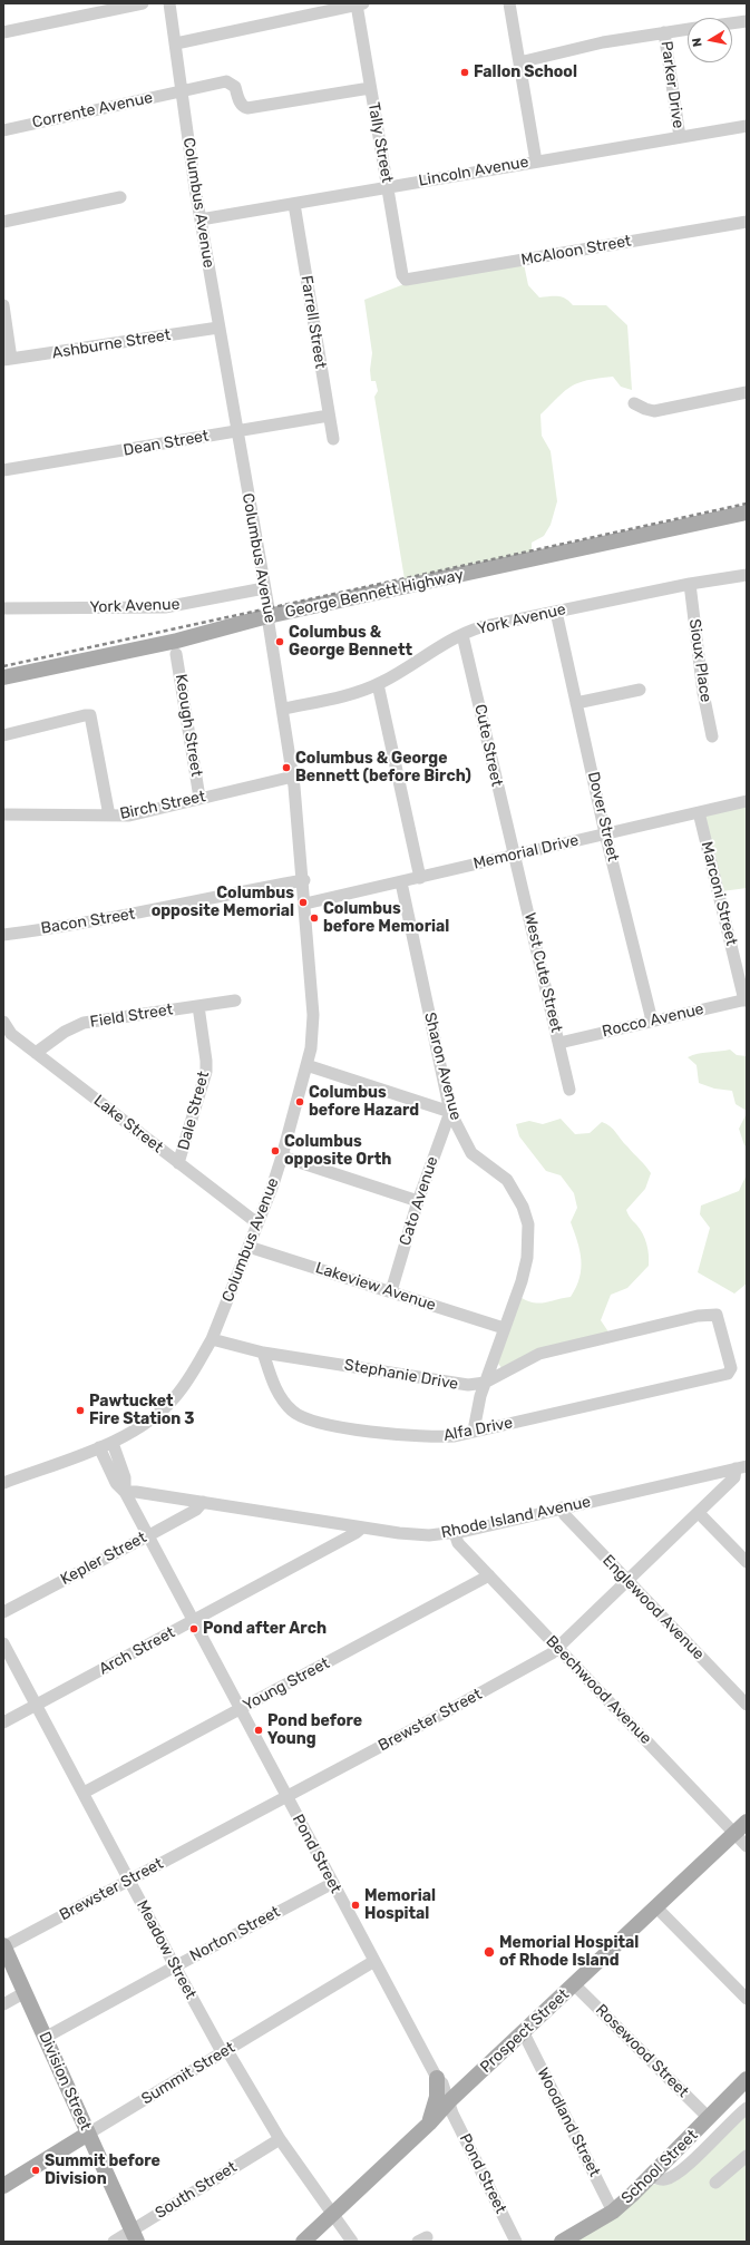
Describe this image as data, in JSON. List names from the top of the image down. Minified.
{"streets":{"main road":["George Bennett Highway","Prospect Street","Summit Street","Division Street","School Street"],"street":["Parker Drive","Corrente Avenue","Tally Street","Lincoln Avenue","Columbus Avenue","McAloon Street","Farrell Street","Ashburne Street","Dean Street","York Avenue","Sioux Place","Keough Street","Cute Street","Birch Street","Dover Street","Memorial Drive","Marconi Street","Bacon Street","West Cute Street","Field Street","Rocco Avenue","Sharon Avenue","Dale Street","Lake Street","Cato Avenue","Lakeview Avenue","Stephanie Drive","Alfa Drive","Rhode Island Avenue","Kepler Street","Englewood Avenue","Arch Street","Young Street","Beechwood Avenue","Brewster Street","Pond Street","Norton Street","Meadow Street","Rosewood Street","Woodland Street","South Street"]},"crossings":[["Parker Drive","Lincoln Avenue"],["Corrente Avenue","Tally Street"],["Corrente Avenue","Columbus Avenue"],["Tally Street","Lincoln Avenue"],["Tally Street","McAloon Street"],["Lincoln Avenue","Columbus Avenue"],["Lincoln Avenue","Farrell Street"],["Columbus Avenue","Ashburne Street"],["Columbus Avenue","Dean Street"],["Columbus Avenue","George Bennett Highway"],["Columbus Avenue","York Avenue"],["Columbus Avenue","Birch Street"],["Columbus Avenue","Memorial Drive"],["Columbus Avenue","Bacon Street"],["Columbus Avenue","Lake Street"],["Columbus Avenue","Lakeview Avenue"],["Columbus Avenue","Stephanie Drive"],["Columbus Avenue","Pond Street"],["Farrell Street","Dean Street"],["York Avenue","Sioux Place"],["York Avenue","Cute Street"],["York Avenue","Dover Street"],["Keough Street","Birch Street"],["Cute Street","Memorial Drive"],["Cute Street","West Cute Street"],["Dover Street","Memorial Drive"],["Dover Street","Rocco Avenue"],["Memorial Drive","Marconi Street"],["Memorial Drive","West Cute Street"],["Memorial Drive","Sharon Avenue"],["Marconi Street","Rocco Avenue"],["West Cute Street","Rocco Avenue"],["Field Street","Dale Street"],["Field Street","Lake Street"],["Sharon Avenue","Cato Avenue"],["Sharon Avenue","Lakeview Avenue"],["Sharon Avenue","Stephanie Drive"],["Sharon Avenue","Alfa Drive"],["Dale Street","Lake Street"],["Cato Avenue","Lakeview Avenue"],["Stephanie Drive","Alfa Drive"],["Rhode Island Avenue","Kepler Street"],["Rhode Island Avenue","Englewood Avenue"],["Rhode Island Avenue","Arch Street"],["Rhode Island Avenue","Beechwood Avenue"],["Rhode Island Avenue","Brewster Street"],["Rhode Island Avenue","Pond Street"],["Kepler Street","Pond Street"],["Englewood Avenue","Brewster Street"],["Arch Street","Pond Street"],["Arch Street","Meadow Street"],["Young Street","Beechwood Avenue"],["Young Street","Pond Street"],["Young Street","Meadow Street"],["Beechwood Avenue","Brewster Street"],["Beechwood Avenue","Prospect Street"],["Brewster Street","Pond Street"],["Brewster Street","Meadow Street"],["Brewster Street","Division Street"],["Pond Street","Norton Street"],["Pond Street","Prospect Street"],["Pond Street","Summit Street"],["Norton Street","Meadow Street"],["Norton Street","Division Street"],["Meadow Street","Prospect Street"],["Meadow Street","Summit Street"],["Meadow Street","South Street"],["Prospect Street","Rosewood Street"],["Prospect Street","Woodland Street"],["Rosewood Street","School Street"],["Summit Street","Division Street"],["Division Street","South Street"],["Woodland Street","School Street"]],"places":["Fallon School","Columbus & George Bennett","Columbus & George Bennett (before Birch)","Columbus opposite Memorial","Columbus before Memorial","Columbus before Hazard","Columbus opposite Orth","Pawtucket Fire Station 3","Pond after Arch","Pond before Young","Memorial Hospital","Memorial Hospital of Rhode Island","Summit before Division"],"north":"left"}
